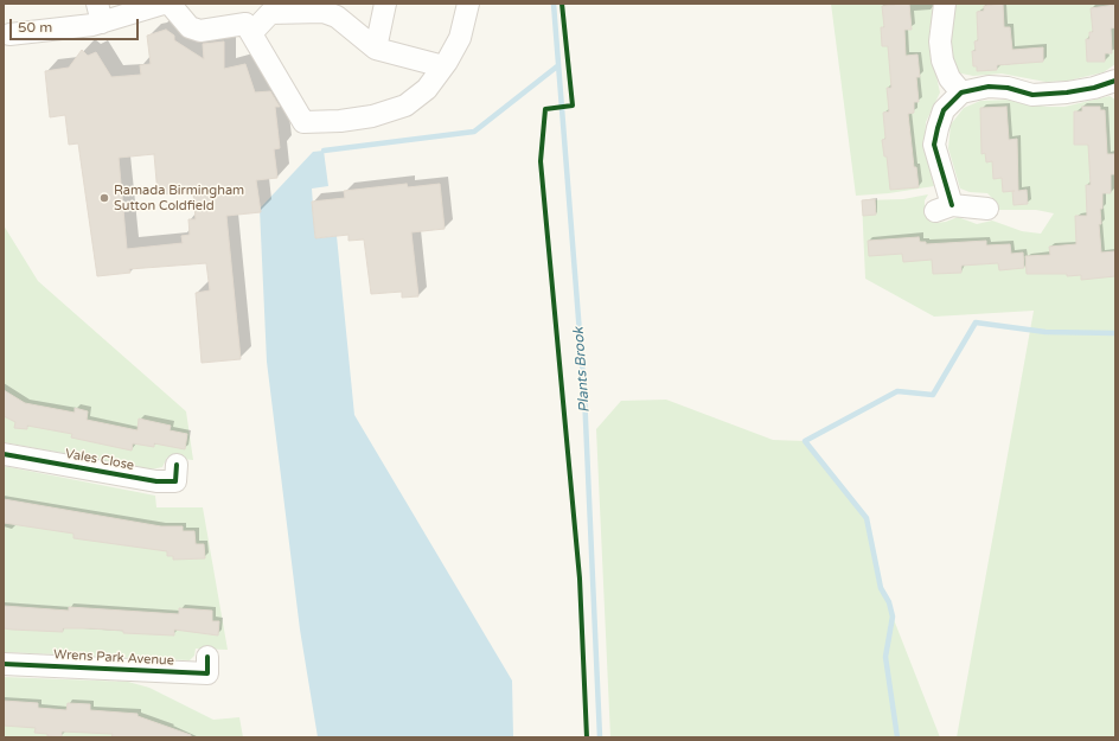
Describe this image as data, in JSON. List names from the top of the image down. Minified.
{"streets":{"street":["Vales Close","Wrens Park Avenue"]},"water":["Plants Brook"],"places":["Ramada Birmingham Sutton Coldfield"],"scale_bar":"50 m"}
